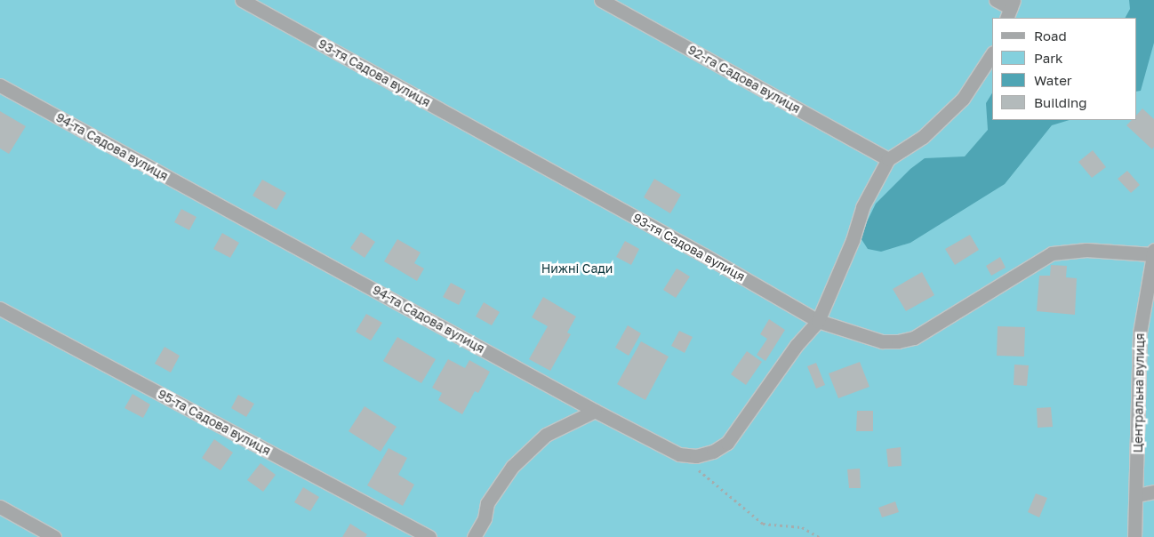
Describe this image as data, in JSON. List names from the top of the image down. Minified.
{"streets":{"street":["93-тя Садова вулиця","92-га Садова вулиця","94-та Садова вулиця","Центральна вулиця","95-та Садова вулиця"]},"crossings":[["93-тя Садова вулиця","94-та Садова вулиця"],["93-тя Садова вулиця","Центральна вулиця"]],"parks":["Нижні Сади"],"legend":["Road","Park","Water","Building"]}
